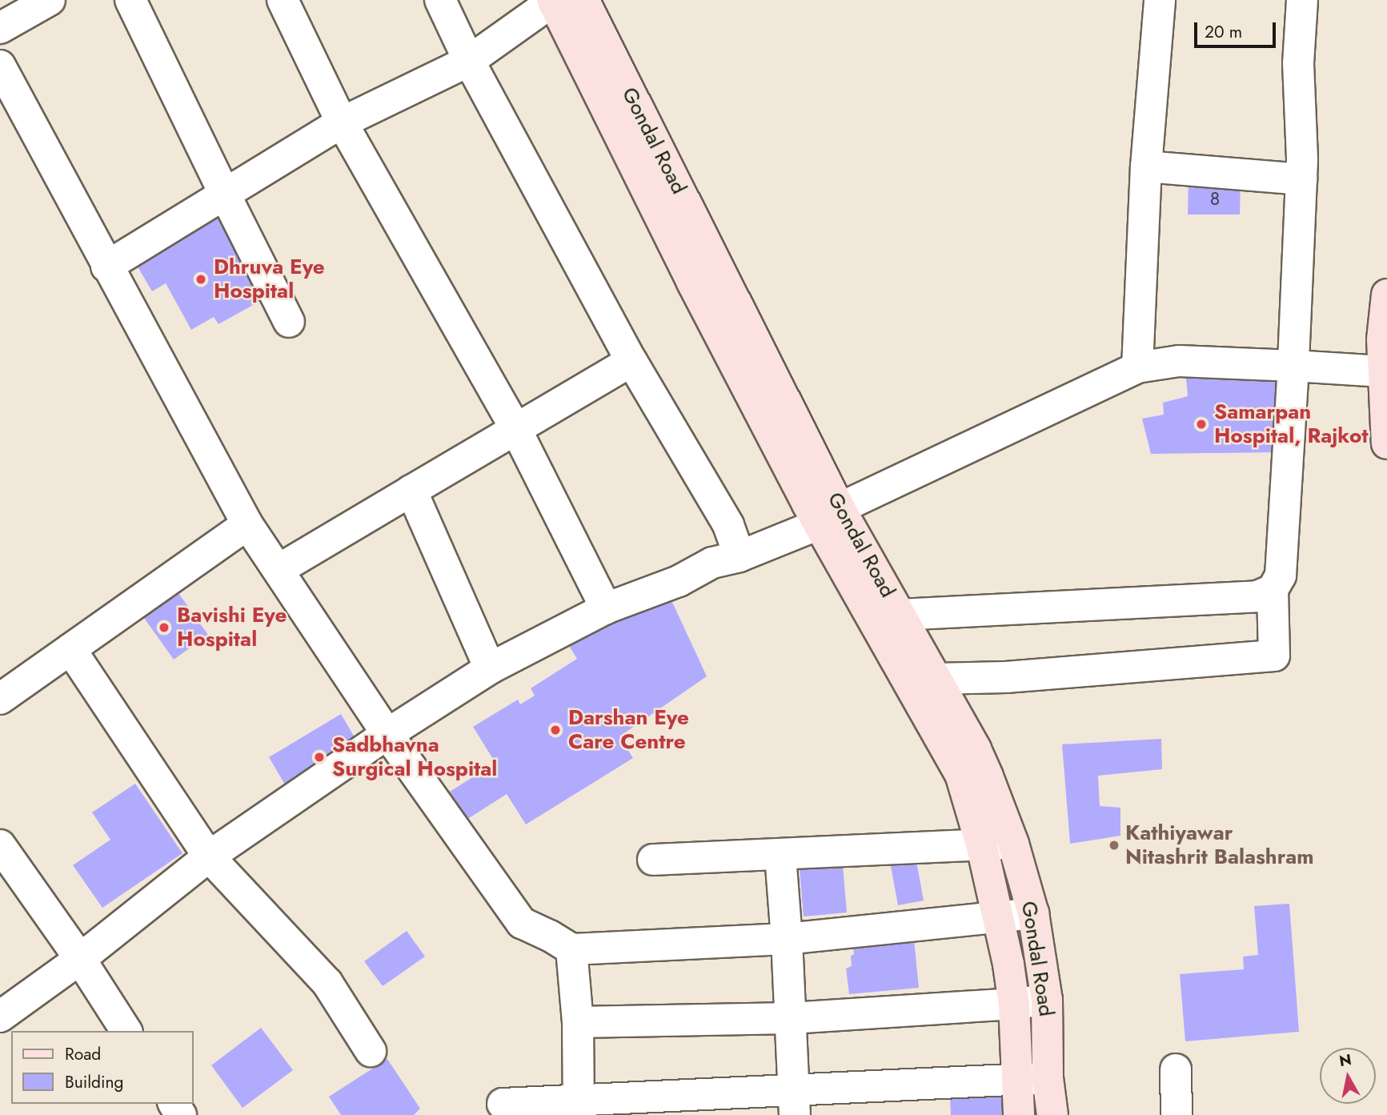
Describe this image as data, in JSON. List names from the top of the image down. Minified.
{"streets":{"main road":["Gondal Road"]},"places":["Dhruva Eye Hospital","Samarpan Hospital, Rajkot","Bavishi Eye Hospital","Darshan Eye Care Centre","Sadbhavna Surgical Hospital","Kathiyawar Nitashrit Balashram"],"house_numbers":["8"],"legend":["Road","Building"],"scale_bar":"20 m","north":"top"}
